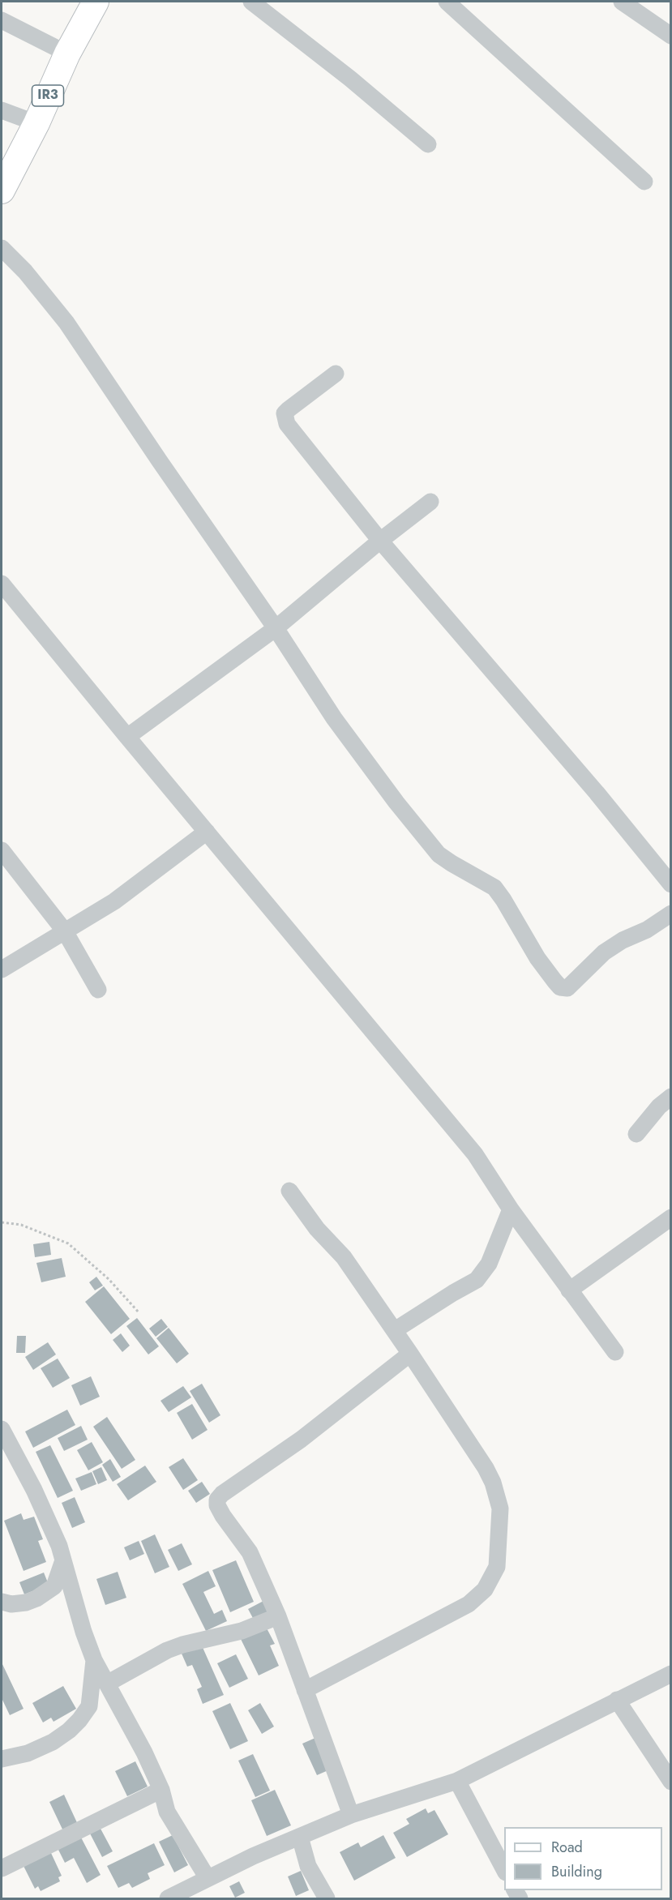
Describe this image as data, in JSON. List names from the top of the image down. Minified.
{"streets":{"main road":["IR3"]},"legend":["Road","Building"]}
